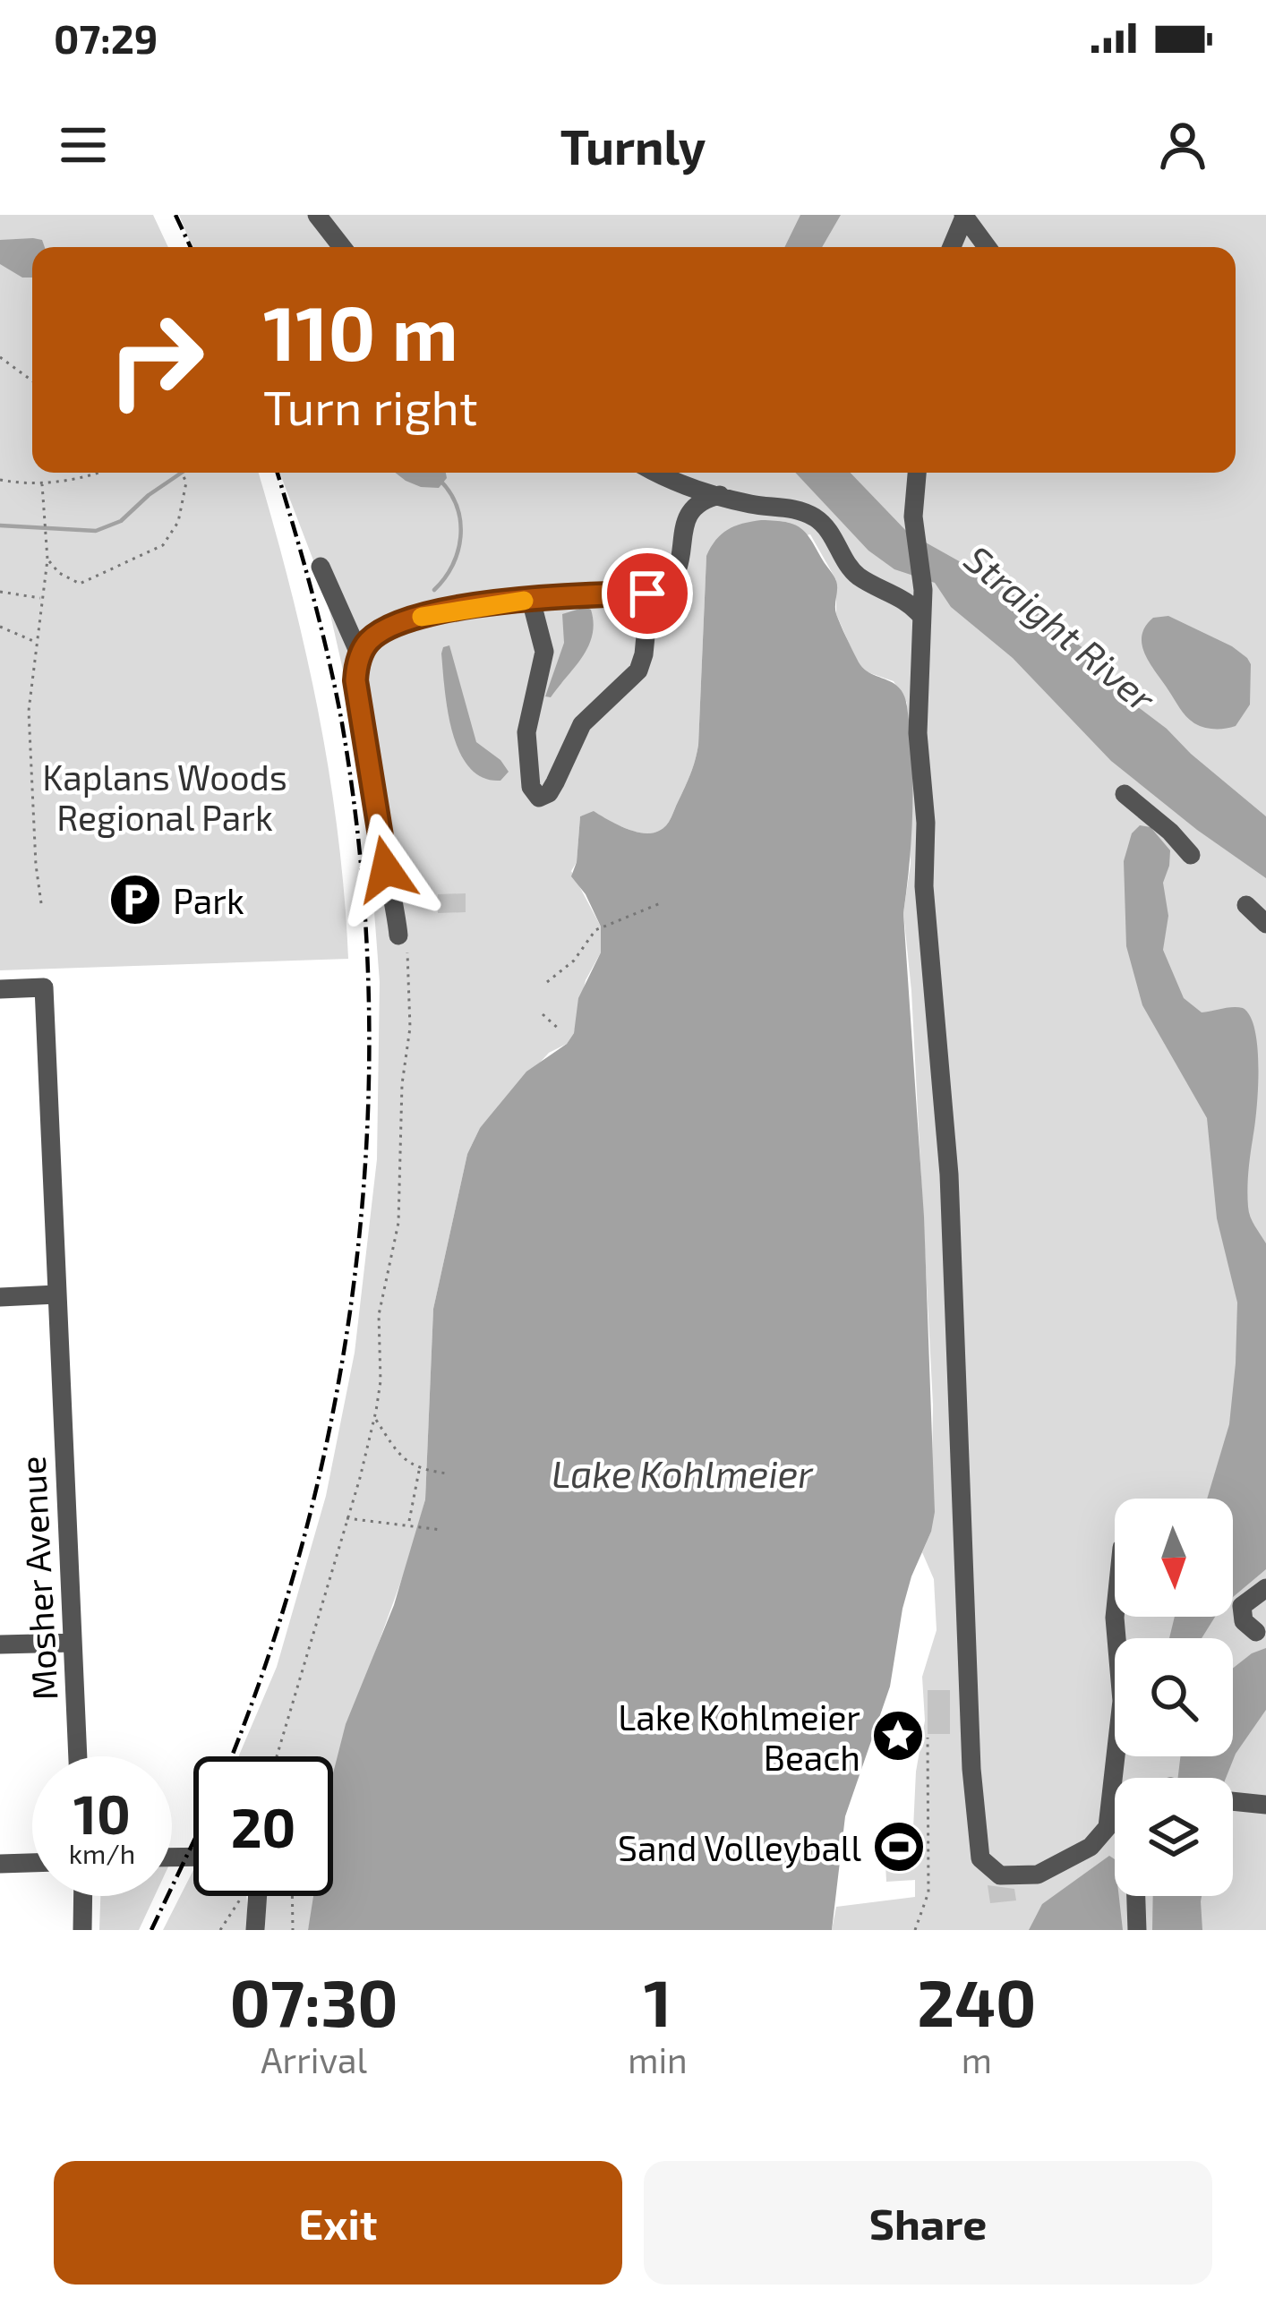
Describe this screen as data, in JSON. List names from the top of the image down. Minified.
{"streets":{"street":["Mosher Avenue"]},"water":["Straight River","Lake Kohlmeier"],"parks":["Kaplans Woods Regional Park"],"places":{"parking":["Park"],"place":["Lake Kohlmeier Beach"],"sports":["Sand Volleyball"]},"north":"bottom","page":{"status":"07:29","header":"Turnly","turn":["110 m","Turn right"],"speed":"10 km/h","limit":"20","eta":["07:30","Arrival","1","min","240","m"],"buttons":["Exit","Share"]}}
